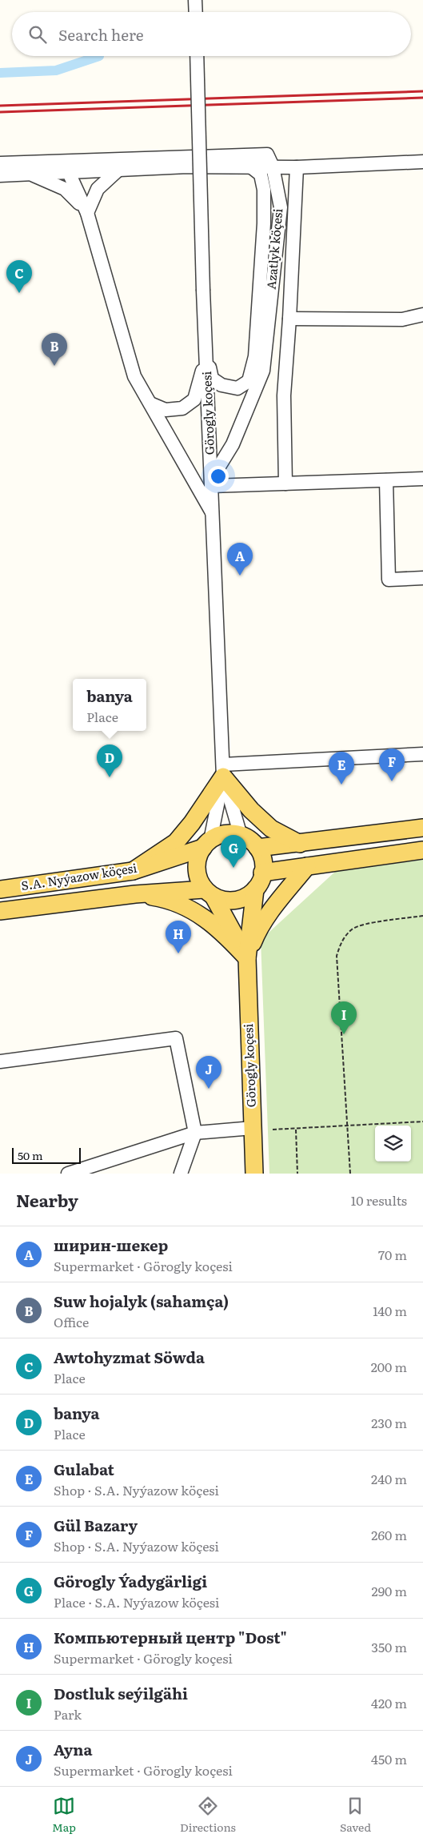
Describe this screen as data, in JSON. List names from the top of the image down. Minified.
{"streets":{"main road":["Görogly koçesi","S.A. Nyýazow köçesi"],"street":["Azatlyk köçesi"]},"crossings":[["Azatlyk köçesi","Görogly koçesi"],["Görogly koçesi","S.A. Nyýazow köçesi"]],"scale_bar":"50 m","page":{"search":"Search here","pins":["C","B","A","D","F","E","G","H","I","J"],"popup":["banya","Place"],"scale":"50 m","heading":["Nearby","10 results"],"list":[{"mark":"A","name":"ширин-шекер","note":"Supermarket · Görogly koçesi","value":"70 m"},{"mark":"B","name":"Suw hojalyk (sahamça)","note":"Office","value":"140 m"},{"mark":"C","name":"Awtohyzmat Söwda","note":"Place","value":"200 m"},{"mark":"D","name":"banya","note":"Place","value":"230 m"},{"mark":"E","name":"Gulabat","note":"Shop · S.A. Nyýazow köçesi","value":"240 m"},{"mark":"F","name":"Gül Bazary","note":"Shop · S.A. Nyýazow köçesi","value":"260 m"},{"mark":"G","name":"Görogly Ýadygärligi","note":"Place · S.A. Nyýazow köçesi","value":"290 m"},{"mark":"H","name":"Компьютерный центр \"Dost\"","note":"Supermarket · Görogly koçesi","value":"350 m"},{"mark":"I","name":"Dostluk seýilgähi","note":"Park","value":"420 m"},{"mark":"J","name":"Ayna","note":"Supermarket · Görogly koçesi","value":"450 m"}],"nav":["Map","Directions","Saved"]}}
